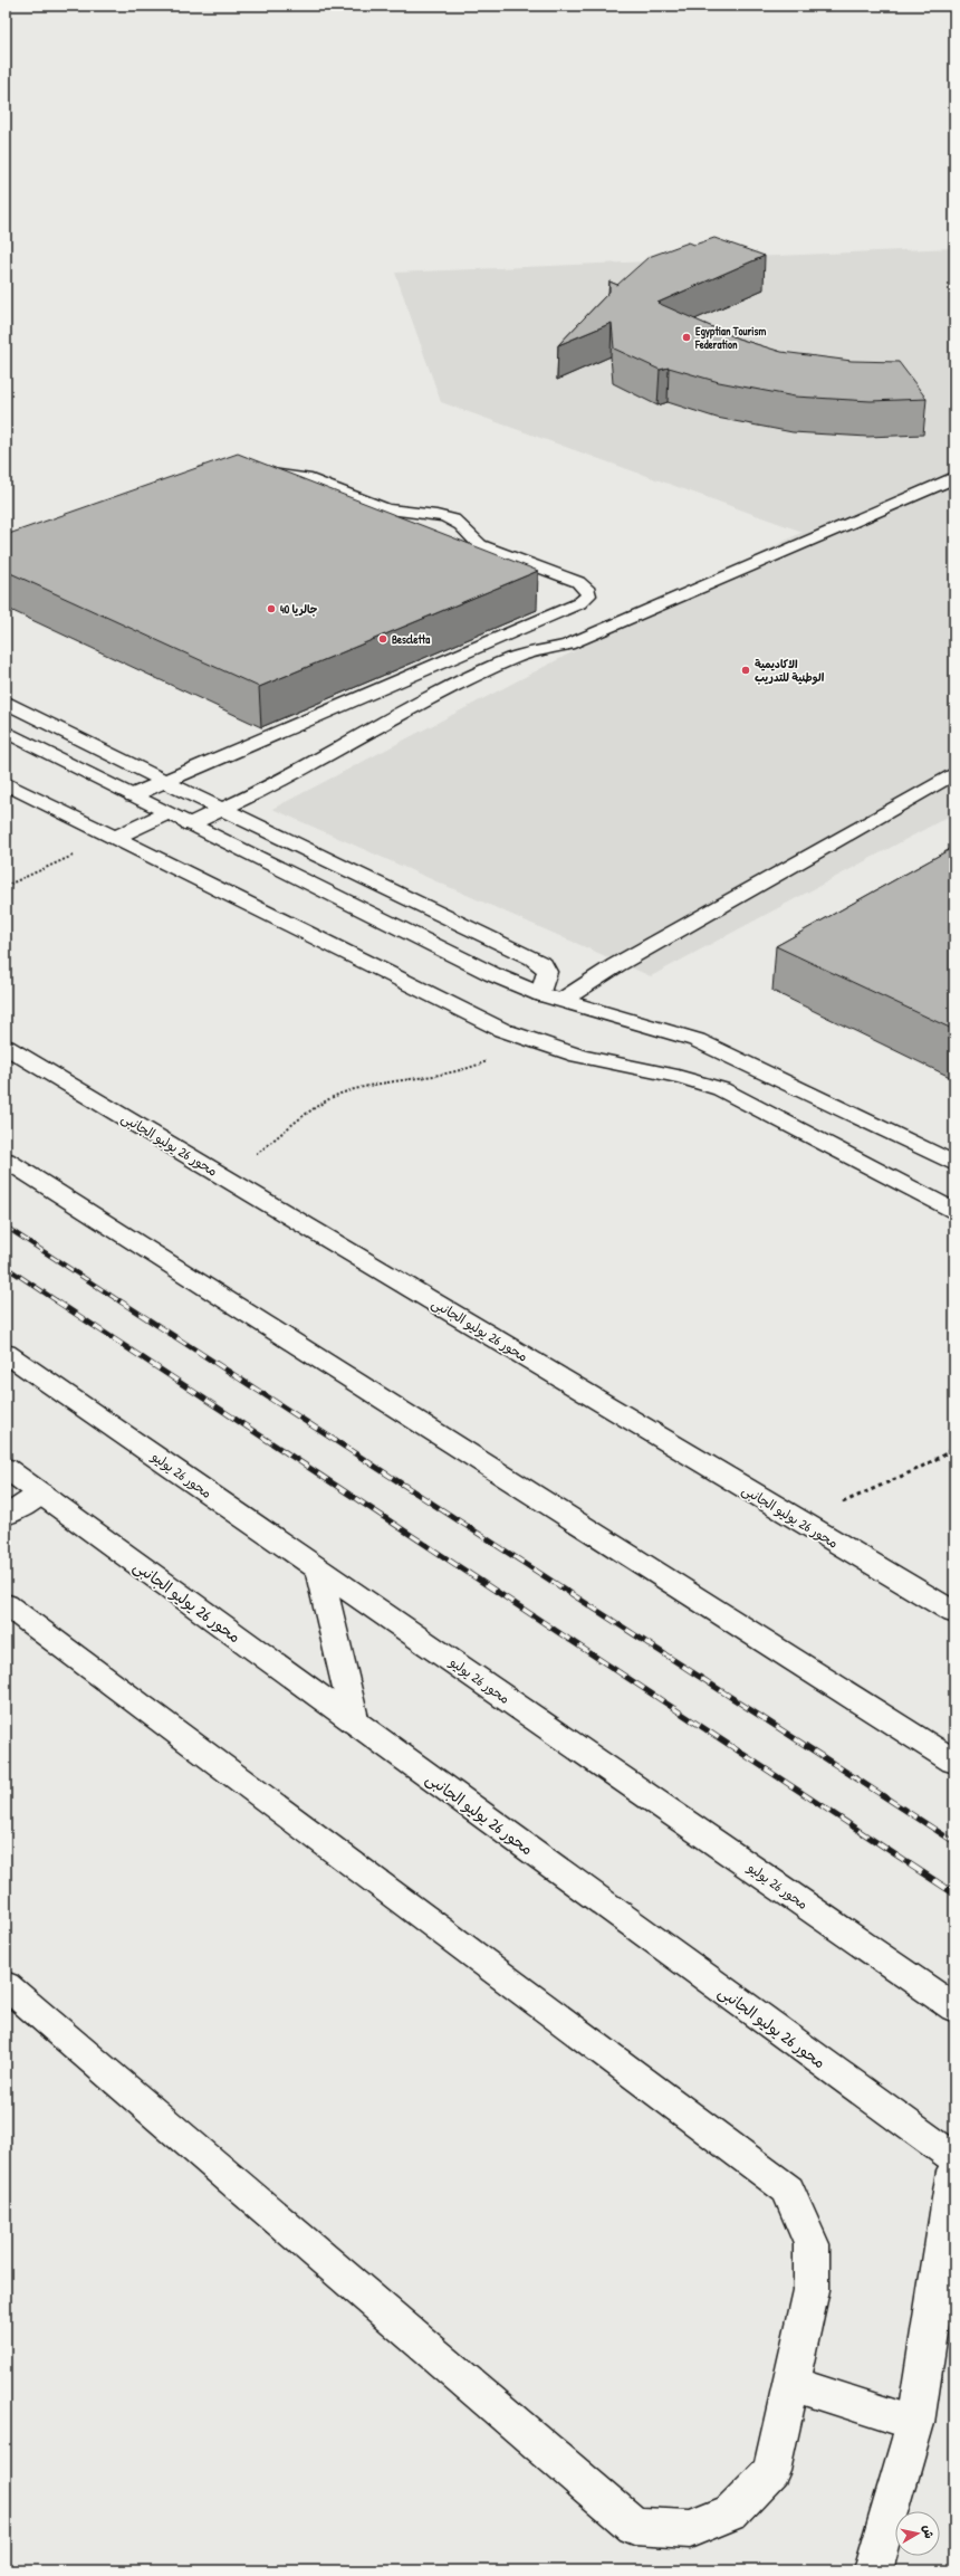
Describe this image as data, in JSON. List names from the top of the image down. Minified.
{"streets":{"main road":["محور 26 يوليو الجانبى","محور 26 يوليو"]},"places":["Egyptian Tourism Federation","جالريا 40","Bescletta","الاكاديمية الوطنية للتدريب"],"north":"right"}
